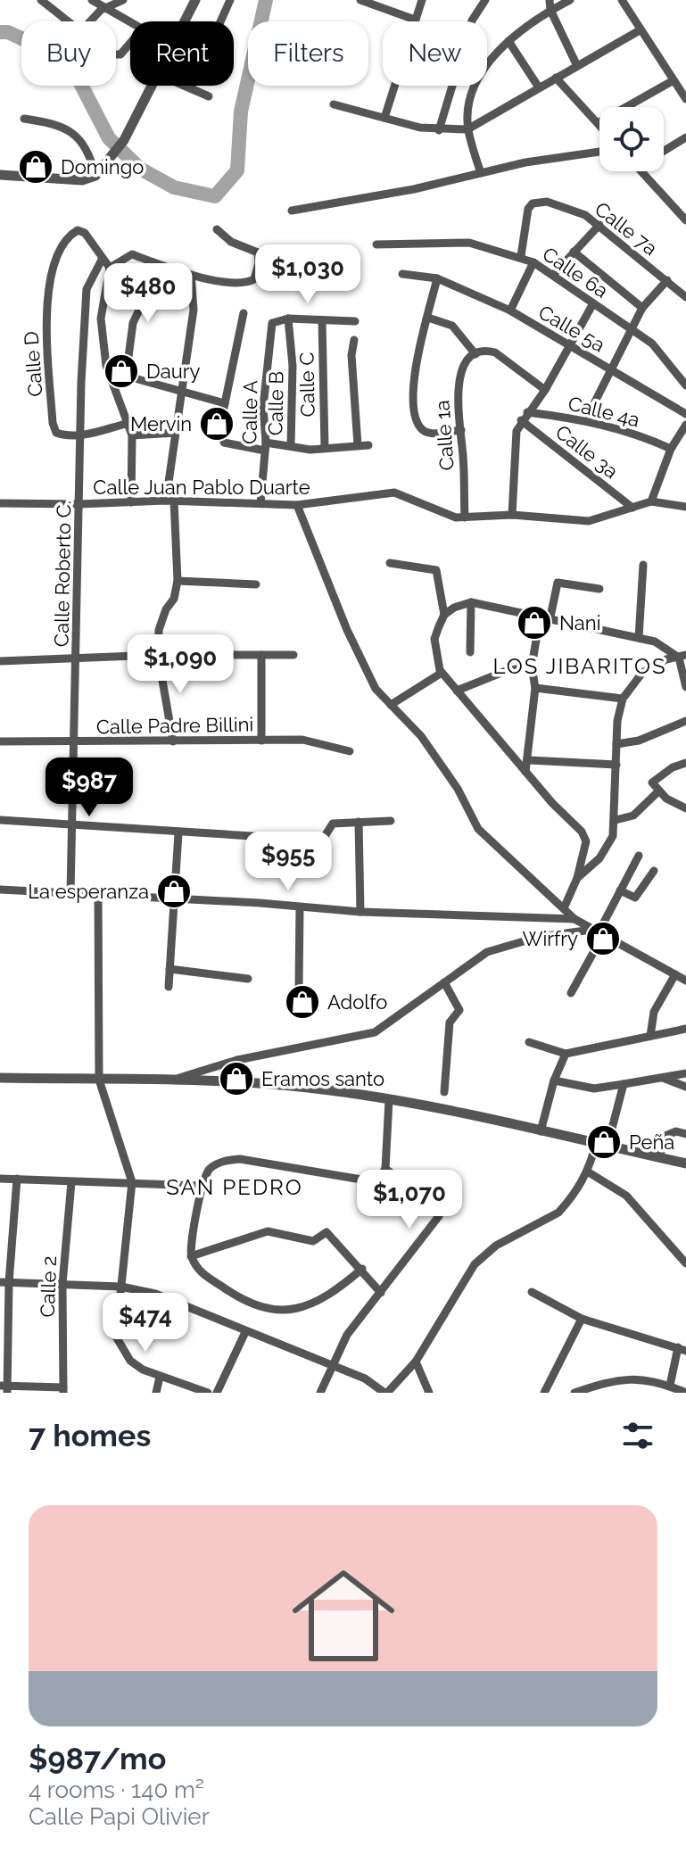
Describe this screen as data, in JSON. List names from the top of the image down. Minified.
{"streets":{"street":["Calle 7a","Calle 6a","Calle 5a","Calle D","Calle C","Calle B","Calle 4a","Calle A","Calle 1a","Calle 3a","Calle Juan Pablo Duarte","Calle Roberto C.","Calle Padre Billini","Calle 2"]},"crossings":[["Calle 7a","Calle 6a"],["Calle D","Calle Roberto C."],["Calle B","Calle A"],["Calle A","Calle Juan Pablo Duarte"],["Calle 1a","Calle Juan Pablo Duarte"],["Calle 3a","Calle Juan Pablo Duarte"],["Calle Juan Pablo Duarte","Calle Roberto C."],["Calle Roberto C.","Calle Padre Billini"]],"districts":["LOS JIBARITOS","SAN PEDRO"],"places":{"shop":["Domingo","Daury","Mervin","Nani","La esperanza","Wirfry","Adolfo","Eramos santo","Peña"]},"page":{"chip":["Buy","Rent","Filters","New"],"price":["$1,030","$480","$1,090","$987","$955","$1,070","$474"],"heading":"7 homes","list":[{"name":"$987/mo","note":"4 rooms · 140 m² · Calle Papi Olivier"}]}}
